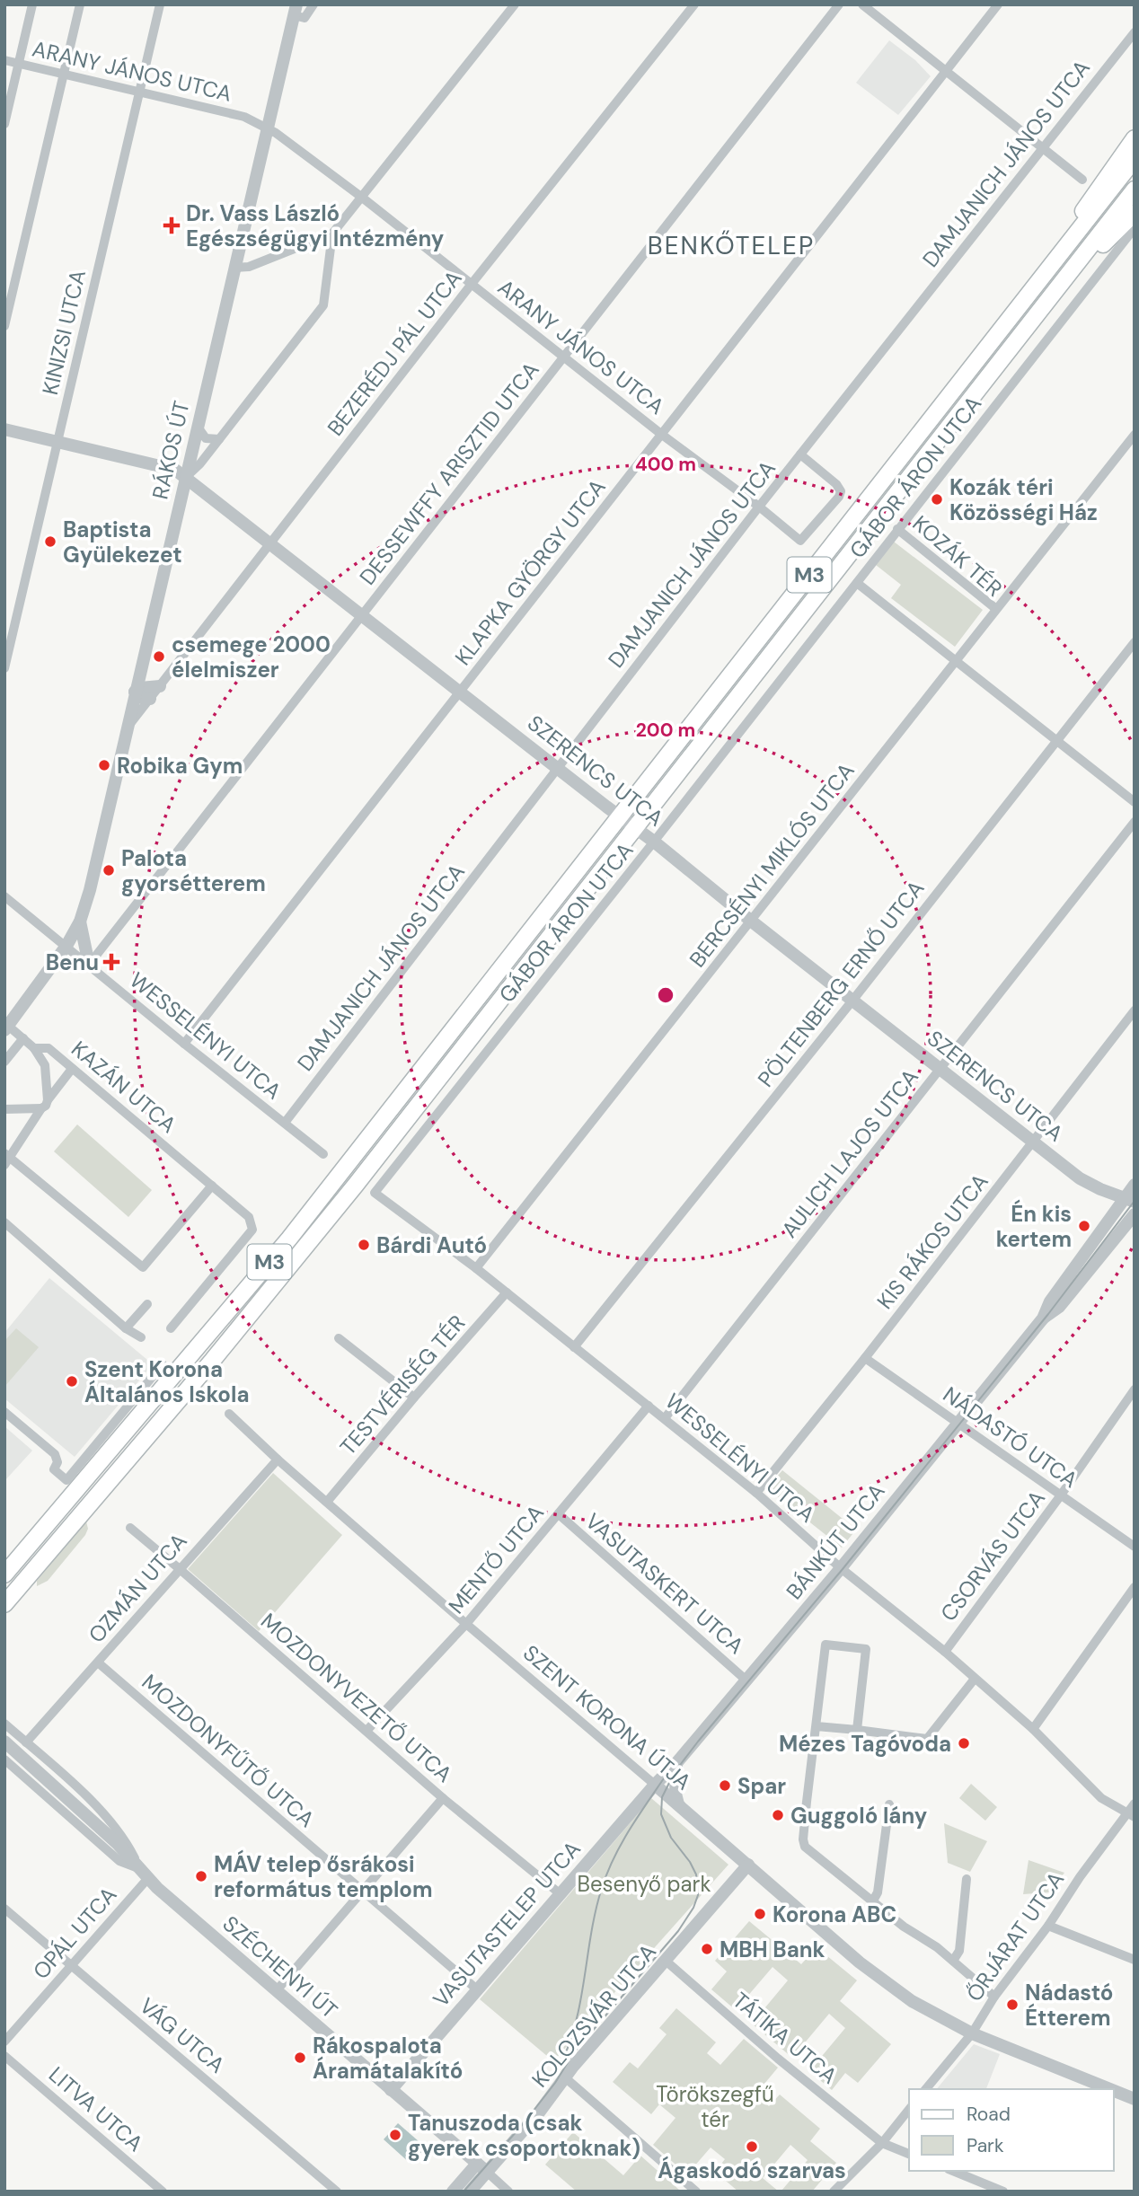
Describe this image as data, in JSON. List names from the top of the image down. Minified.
{"streets":{"main road":["M3"],"street":["ARANY JÁNOS UTCA","DAMJANICH JÁNOS UTCA","KINIZSI UTCA","BEZERÉDJ PÁL UTCA","RÁKOS ÚT","DESSEWFFY ARISZTID UTCA","GÁBOR ÁRON UTCA","KOZÁK TÉR","KLAPKA GYÖRGY UTCA","SZERENCS UTCA","BERCSÉNYI MIKLÓS UTCA","PÖLTENBERG ERNŐ UTCA","WESSELÉNYI UTCA","KAZÁN UTCA","AULICH LAJOS UTCA","KIS RÁKOS UTCA","TESTVÉRISÉG TÉR","NÁDASTÓ UTCA","BÁNKÚT UTCA","CSORVÁS UTCA","MENTŐ UTCA","VASUTASKERT UTCA","OZMÁN UTCA","MOZDONYVEZETŐ UTCA","SZENT KORONA ÚTJA","MOZDONYFŰTŐ UTCA","VASUTASTELEP UTCA","OPÁL UTCA","ŐRJÁRAT UTCA","SZÉCHENYI ÚT","KOLOZSVÁR UTCA","VÁG UTCA","TÁTIKA UTCA","LITVA UTCA"]},"crossings":[["ARANY JÁNOS UTCA","DAMJANICH JÁNOS UTCA"],["ARANY JÁNOS UTCA","KINIZSI UTCA"],["ARANY JÁNOS UTCA","BEZERÉDJ PÁL UTCA"],["ARANY JÁNOS UTCA","RÁKOS ÚT"],["ARANY JÁNOS UTCA","DESSEWFFY ARISZTID UTCA"],["ARANY JÁNOS UTCA","KLAPKA GYÖRGY UTCA"],["DAMJANICH JÁNOS UTCA","SZERENCS UTCA"],["DAMJANICH JÁNOS UTCA","WESSELÉNYI UTCA"],["KINIZSI UTCA","SZERENCS UTCA"],["BEZERÉDJ PÁL UTCA","RÁKOS ÚT"],["BEZERÉDJ PÁL UTCA","SZERENCS UTCA"],["RÁKOS ÚT","SZERENCS UTCA"],["RÁKOS ÚT","WESSELÉNYI UTCA"],["RÁKOS ÚT","KAZÁN UTCA"],["DESSEWFFY ARISZTID UTCA","SZERENCS UTCA"],["DESSEWFFY ARISZTID UTCA","WESSELÉNYI UTCA"],["GÁBOR ÁRON UTCA","KOZÁK TÉR"],["GÁBOR ÁRON UTCA","SZERENCS UTCA"],["GÁBOR ÁRON UTCA","WESSELÉNYI UTCA"],["KOZÁK TÉR","BERCSÉNYI MIKLÓS UTCA"],["KLAPKA GYÖRGY UTCA","SZERENCS UTCA"],["KLAPKA GYÖRGY UTCA","WESSELÉNYI UTCA"],["M3","SZERENCS UTCA"],["SZERENCS UTCA","BERCSÉNYI MIKLÓS UTCA"],["SZERENCS UTCA","PÖLTENBERG ERNŐ UTCA"],["SZERENCS UTCA","AULICH LAJOS UTCA"],["SZERENCS UTCA","KIS RÁKOS UTCA"],["SZERENCS UTCA","BÁNKÚT UTCA"],["BERCSÉNYI MIKLÓS UTCA","WESSELÉNYI UTCA"],["PÖLTENBERG ERNŐ UTCA","WESSELÉNYI UTCA"],["WESSELÉNYI UTCA","AULICH LAJOS UTCA"],["WESSELÉNYI UTCA","KIS RÁKOS UTCA"],["WESSELÉNYI UTCA","TESTVÉRISÉG TÉR"],["WESSELÉNYI UTCA","BÁNKÚT UTCA"],["WESSELÉNYI UTCA","CSORVÁS UTCA"],["WESSELÉNYI UTCA","MENTŐ UTCA"],["WESSELÉNYI UTCA","ŐRJÁRAT UTCA"],["KIS RÁKOS UTCA","NÁDASTÓ UTCA"],["TESTVÉRISÉG TÉR","SZENT KORONA ÚTJA"],["NÁDASTÓ UTCA","BÁNKÚT UTCA"],["NÁDASTÓ UTCA","CSORVÁS UTCA"],["BÁNKÚT UTCA","VASUTASKERT UTCA"],["BÁNKÚT UTCA","SZENT KORONA ÚTJA"],["BÁNKÚT UTCA","VASUTASTELEP UTCA"],["MENTŐ UTCA","VASUTASKERT UTCA"],["MENTŐ UTCA","MOZDONYVEZETŐ UTCA"],["MENTŐ UTCA","SZENT KORONA ÚTJA"],["OZMÁN UTCA","MOZDONYVEZETŐ UTCA"],["OZMÁN UTCA","SZENT KORONA ÚTJA"],["OZMÁN UTCA","MOZDONYFŰTŐ UTCA"],["MOZDONYVEZETŐ UTCA","VASUTASTELEP UTCA"],["SZENT KORONA ÚTJA","VASUTASTELEP UTCA"],["SZENT KORONA ÚTJA","ŐRJÁRAT UTCA"],["SZENT KORONA ÚTJA","KOLOZSVÁR UTCA"],["MOZDONYFŰTŐ UTCA","VASUTASTELEP UTCA"],["VASUTASTELEP UTCA","SZÉCHENYI ÚT"],["OPÁL UTCA","SZÉCHENYI ÚT"],["OPÁL UTCA","VÁG UTCA"],["SZÉCHENYI ÚT","KOLOZSVÁR UTCA"],["KOLOZSVÁR UTCA","TÁTIKA UTCA"]],"districts":["BENKŐTELEP"],"parks":["Besenyő park","Törökszegfű tér"],"places":{"health":["Dr. Vass László Egészségügyi Intézmény","Benu"],"other":["Kozák téri Közösségi Ház","Baptista Gyülekezet","csemege 2000 élelmiszer","Robika Gym","Palota gyorsétterem","Én kis kertem","Bárdi Autó","Szent Korona Általános Iskola","Mézes Tagóvoda","Spar","Guggoló lány","MÁV telep ősrákosi református templom","Korona ABC","MBH Bank","Nádastó Étterem","Rákospalota Áramátalakító","Tanuszoda (csak gyerek csoportoknak)","Ágaskodó szarvas"]},"legend":["Road","Park"],"rings":["400 m","200 m"]}
